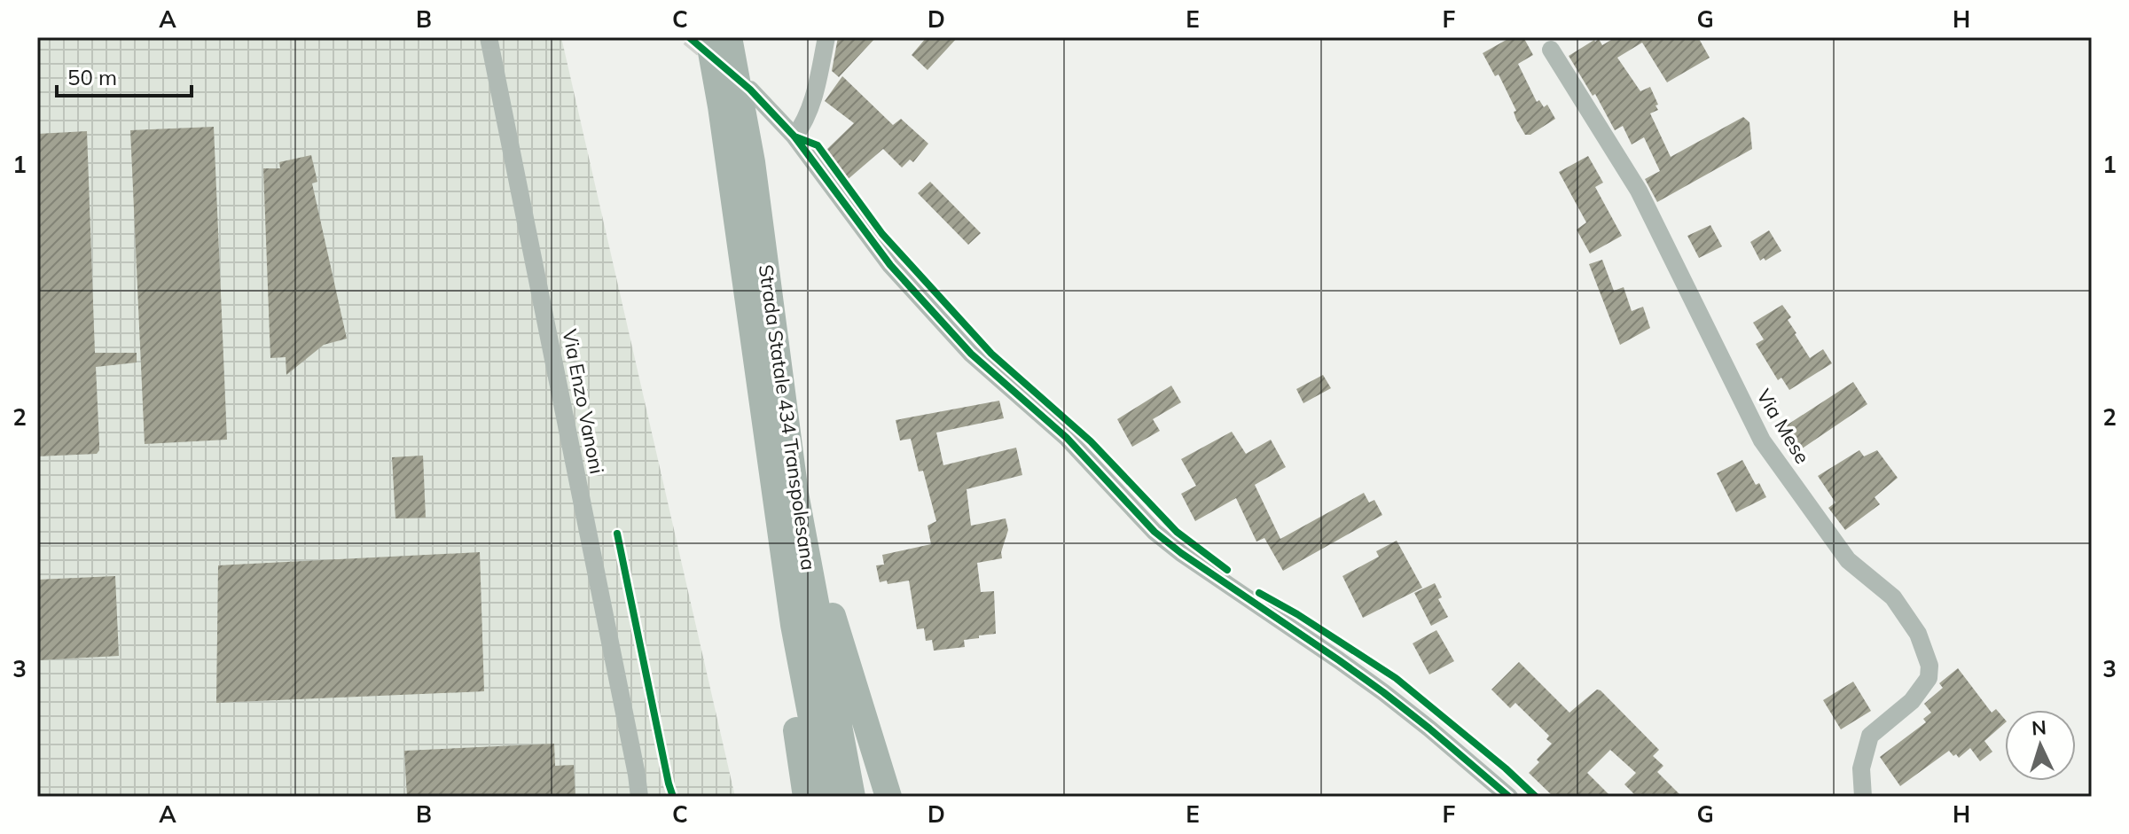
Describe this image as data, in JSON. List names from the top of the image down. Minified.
{"streets":{"highway":["Strada Statale 434 Transpolesana"],"street":["Via Enzo Vanoni","Via Mese"]},"scale_bar":"50 m","north":"top","grid":{"columns":["A","B","C","D","E","F","G","H"],"rows":["1","2","3"]}}
